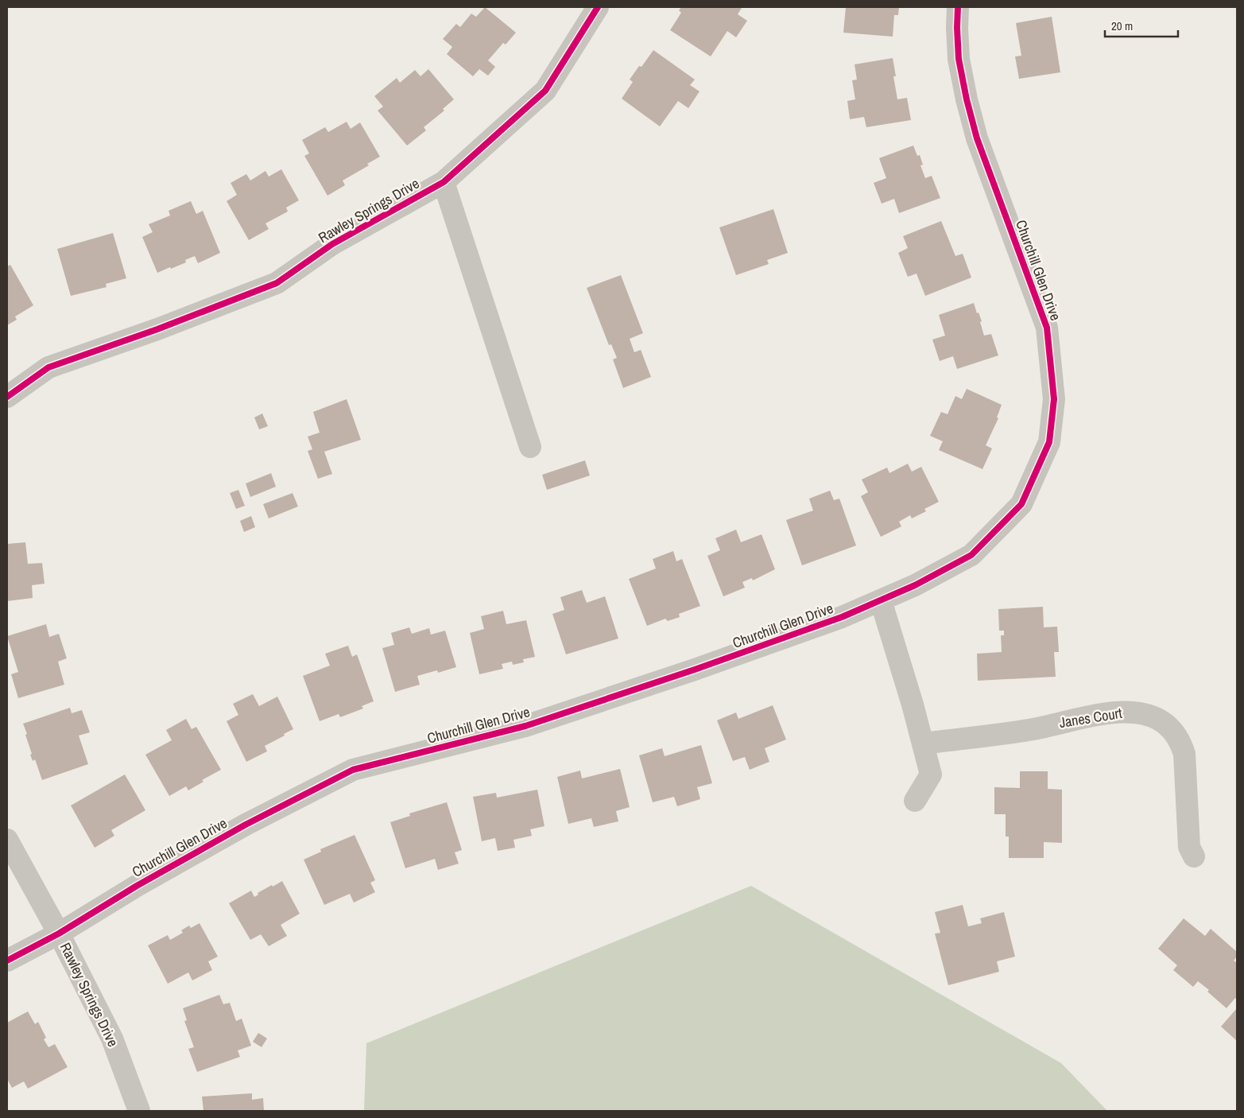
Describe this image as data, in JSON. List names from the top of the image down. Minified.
{"streets":{"street":["Rawley Springs Drive","Churchill Glen Drive","Janes Court"]},"crossings":[["Rawley Springs Drive","Churchill Glen Drive"]],"scale_bar":"20 m"}
